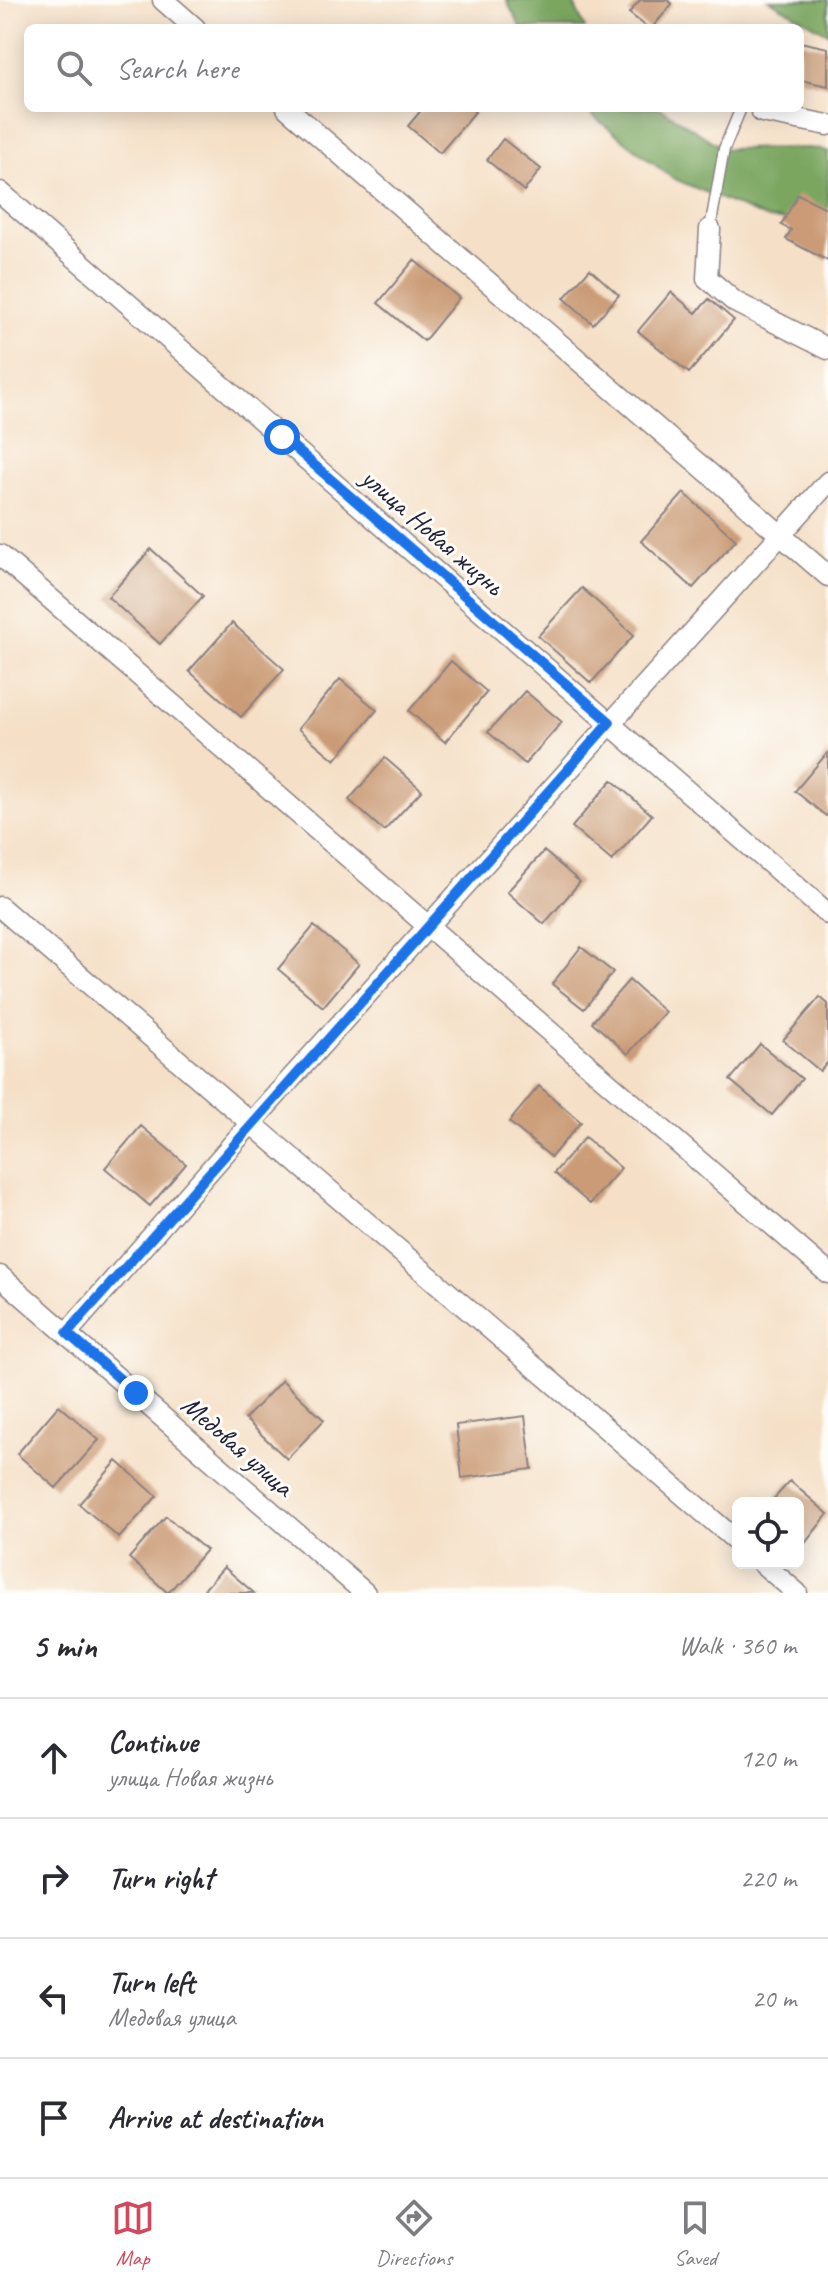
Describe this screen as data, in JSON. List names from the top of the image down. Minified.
{"streets":{"street":["улица Новая жизнь","Медовая улица"]},"page":{"search":"Search here","heading":["5 min","Walk · 360 m"],"list":[["Continue","улица Новая жизнь","120 m"],["Turn right","220 m"],["Turn left","Медовая улица","20 m"],"Arrive at destination"],"nav":["Map","Directions","Saved"]}}
